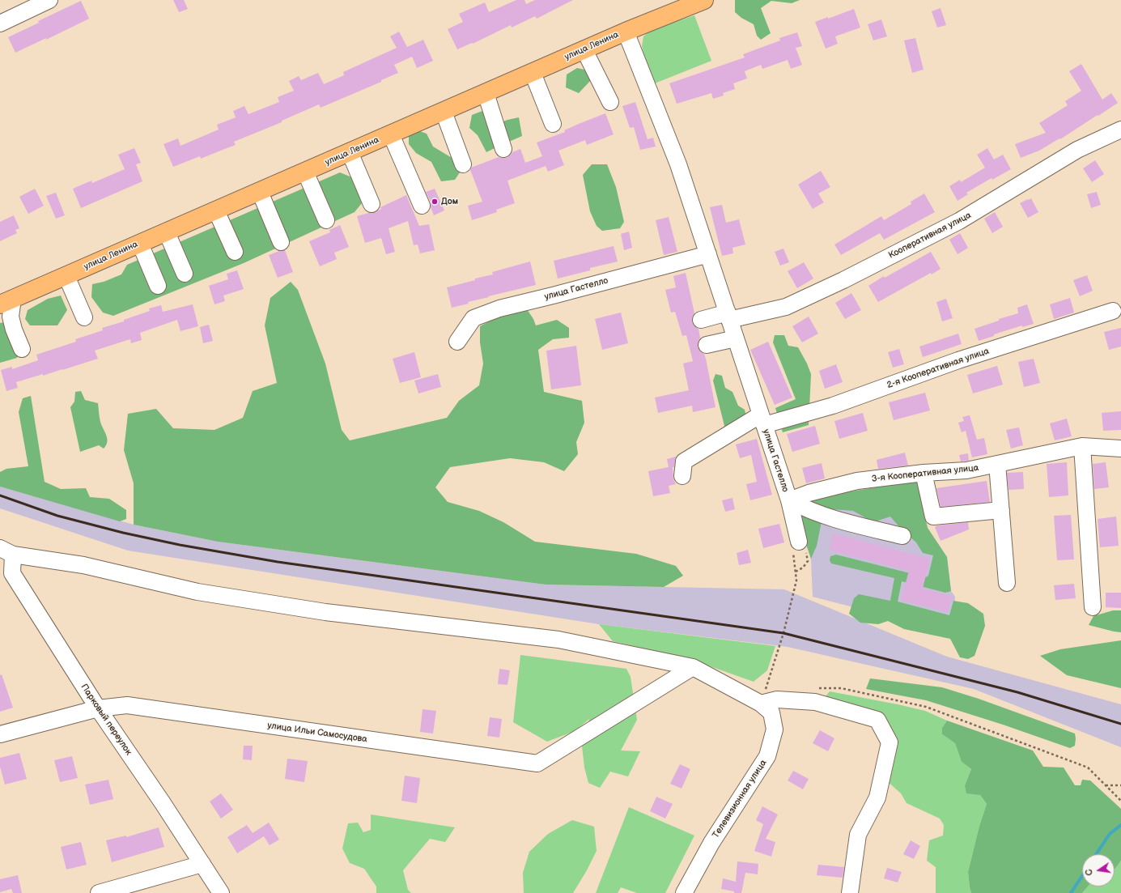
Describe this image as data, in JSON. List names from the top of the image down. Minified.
{"streets":{"main road":["улица Ленина"],"street":["Кооперативная улица","улица Гастелло","2-я Кооперативная улица","3-я Кооперативная улица","Парковый переулок","улица Ильи Самосудова","Телевизионная улица"]},"crossings":[["улица Ленина","улица Гастелло"],["Кооперативная улица","улица Гастелло"],["улица Гастелло","2-я Кооперативная улица"],["улица Гастелло","3-я Кооперативная улица"],["Парковый переулок","улица Ильи Самосудова"],["Парковый переулок","Телевизионная улица"],["улица Ильи Самосудова","Телевизионная улица"]],"places":["Дом"],"north":"left"}
